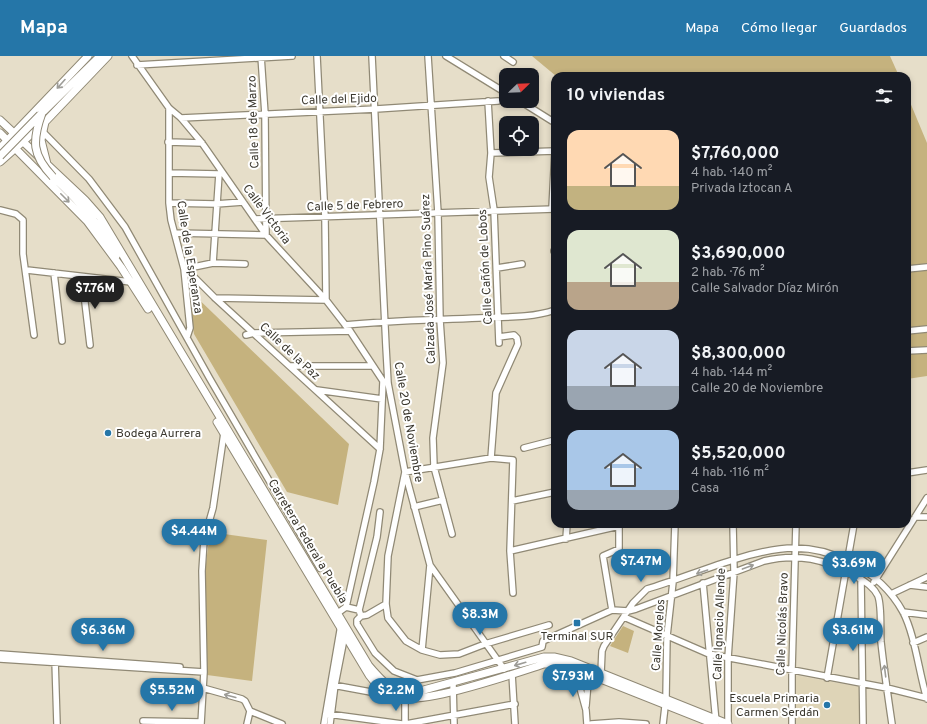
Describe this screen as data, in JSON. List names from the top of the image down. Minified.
{"streets":{"main road":["Carretera Federal a Puebla"],"street":["Calle del Ejido","Calle 18 de Marzo","Calle 5 de Febrero","Calle Victoria","Calle de la Esperanza","Calle Cañón de Lobos","Calzada José María Pino Suárez","Calle de la Paz","Calle 20 de Noviembre","Calle Ignacio Allende","Calle Nicolás Bravo","Calle Morelos"]},"crossings":[["Calle del Ejido","Calle 18 de Marzo"],["Calle del Ejido","Calle Victoria"],["Calle del Ejido","Calle Cañón de Lobos"],["Calle del Ejido","Calzada José María Pino Suárez"],["Calle del Ejido","Calle 20 de Noviembre"],["Calle 18 de Marzo","Calle 5 de Febrero"],["Calle 18 de Marzo","Calle Victoria"],["Calle 5 de Febrero","Calle Victoria"],["Calle 5 de Febrero","Calle Cañón de Lobos"],["Calle 5 de Febrero","Calzada José María Pino Suárez"],["Calle 5 de Febrero","Calle 20 de Noviembre"],["Calle Victoria","Calle de la Esperanza"],["Calle Victoria","Calle 20 de Noviembre"],["Calle de la Esperanza","Calle de la Paz"],["Calle 20 de Noviembre","Carretera Federal a Puebla"],["Carretera Federal a Puebla","Calle Ignacio Allende"],["Carretera Federal a Puebla","Calle Morelos"]],"places":{"other":["Bodega Aurrera","Escuela Primaria Carmen Serdán"],"transit":["Terminal SUR"]},"north":"top right","page":{"header":"Mapa","nav":["Mapa","Cómo llegar","Guardados"],"heading":"10 viviendas","list":[{"name":"$7,760,000","note":"4 hab. · 140 m² · Privada Iztocan A"},{"name":"$3,690,000","note":"2 hab. · 76 m² · Calle Salvador Díaz Mirón"},{"name":"$8,300,000","note":"4 hab. · 144 m² · Calle 20 de Noviembre"},{"name":"$5,520,000","note":"4 hab. · 116 m² · Casa"}],"price":["$7.76M","$4.44M","$7.47M","$3.69M","$8.3M","$6.36M","$3.61M","$7.93M","$5.52M","$2.2M"]}}
